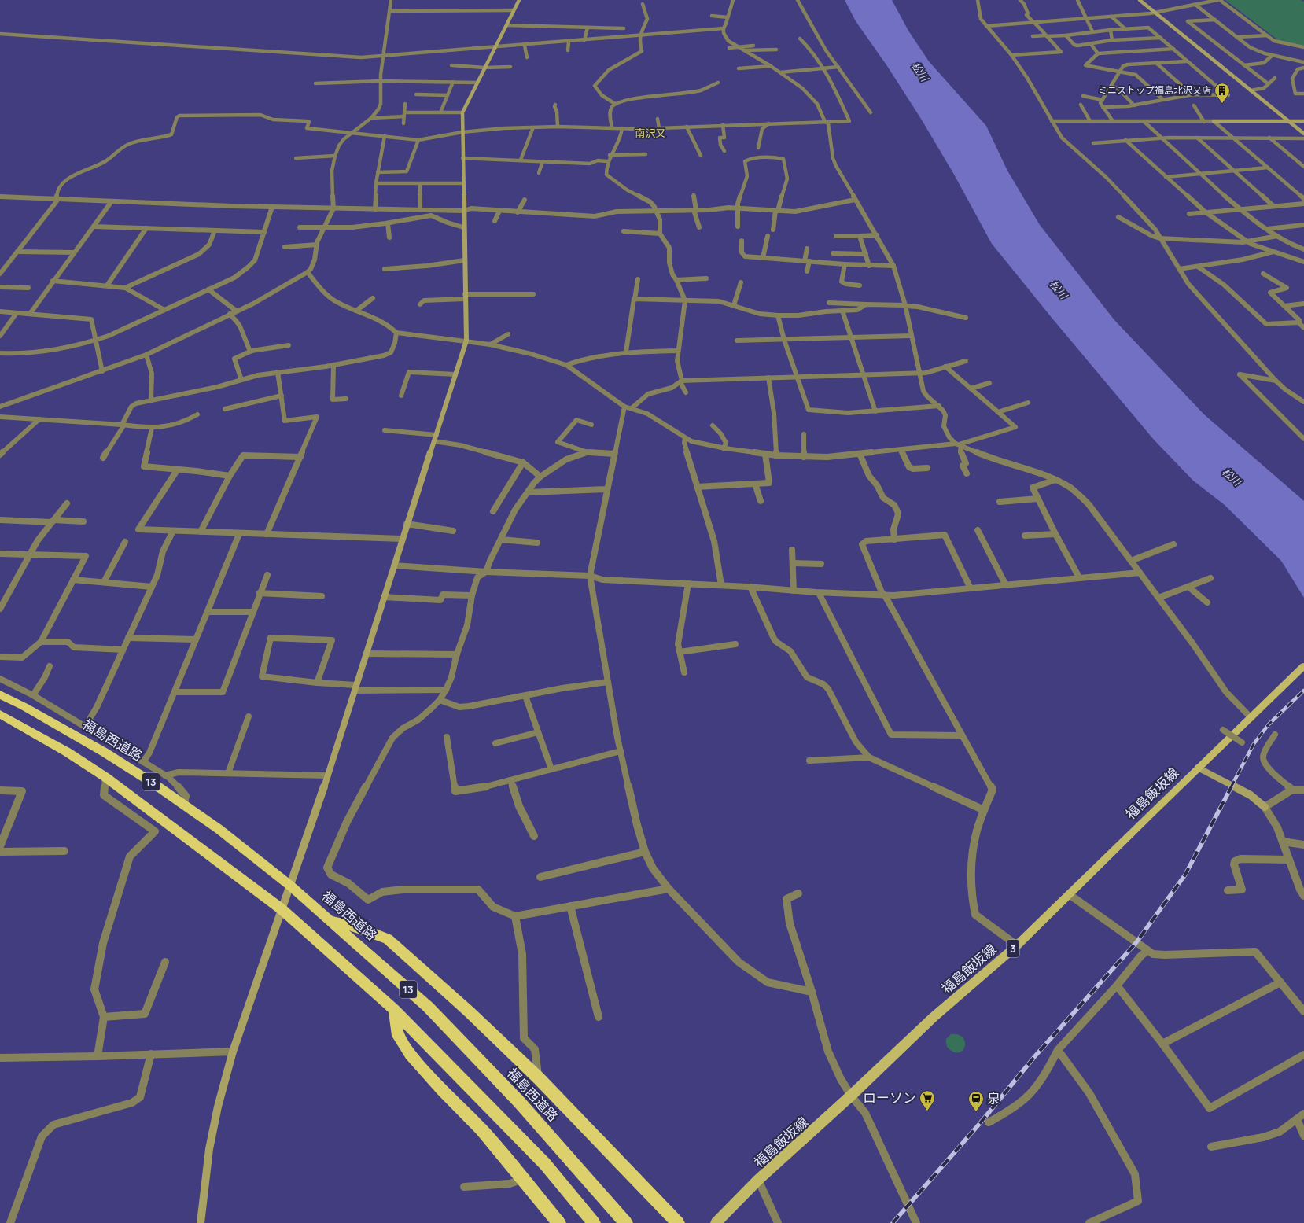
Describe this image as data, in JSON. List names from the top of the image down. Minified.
{"streets":{"highway":["福島西道路","13"],"main road":["福島飯坂線","3"]},"districts":["南沢又"],"water":["松川"],"places":{"building":["ミニストップ福島北沢又店"],"supermarket":["ローソン"],"station":["泉"]}}
